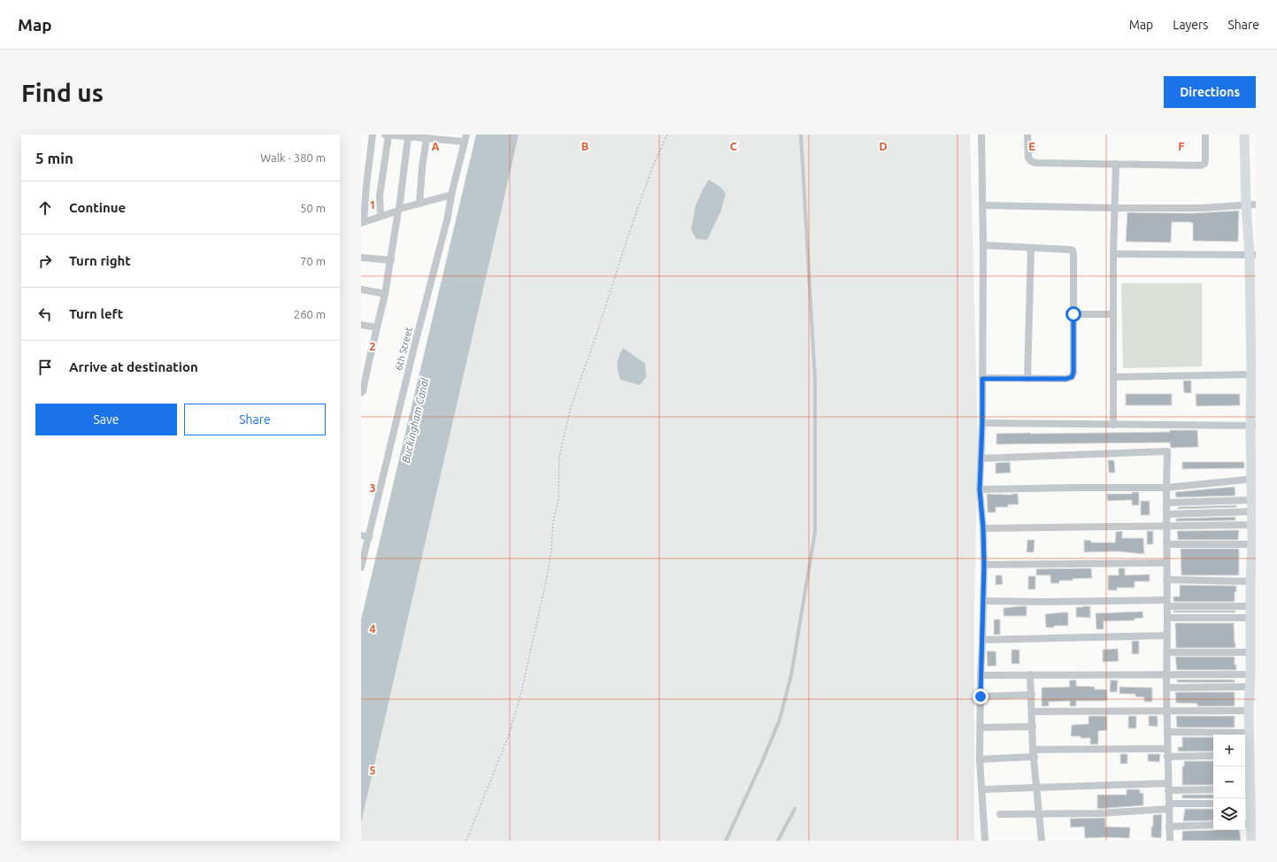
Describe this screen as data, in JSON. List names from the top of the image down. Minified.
{"streets":{"street":["6th Street"]},"water":["Buckingham Canal"],"page":{"header":"Map","nav":["Map","Layers","Share"],"buttons":["Directions",["Save","Share"]],"title":"Find us","heading":["5 min","Walk · 380 m"],"list":[["Continue","50 m"],["Turn right","70 m"],["Turn left","260 m"],"Arrive at destination"],"map_buttons":["+","−"]},"grid":{"columns":["A","B","C","D","E","F"],"rows":["1","2","3","4","5"]}}
